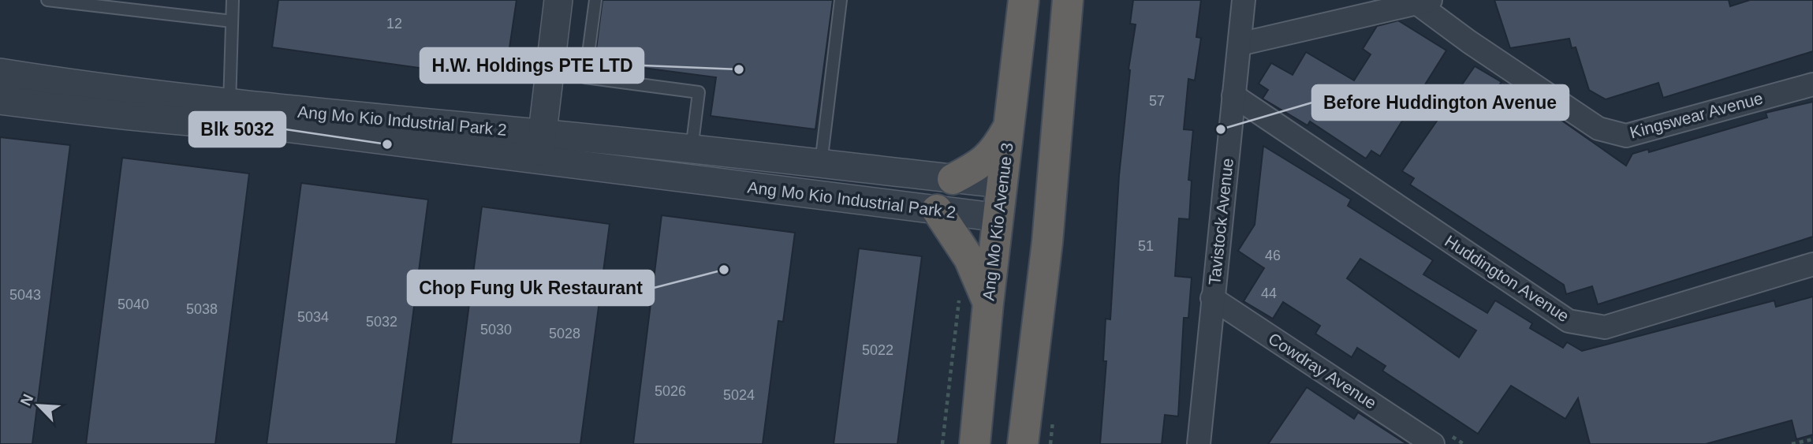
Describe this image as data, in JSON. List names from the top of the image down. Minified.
{"streets":{"highway":["Ang Mo Kio Avenue 3"],"street":["Kingswear Avenue","Ang Mo Kio Industrial Park 2","Tavistock Avenue","Huddington Avenue","Cowdray Avenue"]},"crossings":[["Ang Mo Kio Industrial Park 2","Ang Mo Kio Avenue 3"],["Tavistock Avenue","Huddington Avenue"],["Tavistock Avenue","Cowdray Avenue"]],"places":["H.W. Holdings PTE LTD","Before Huddington Avenue","Blk 5032","Chop Fung Uk Restaurant"],"house_numbers":["12","57","51","46","44","5043","5040","5038","5034","5032","5030","5028","5022","5026","5024"],"north":"top left"}
